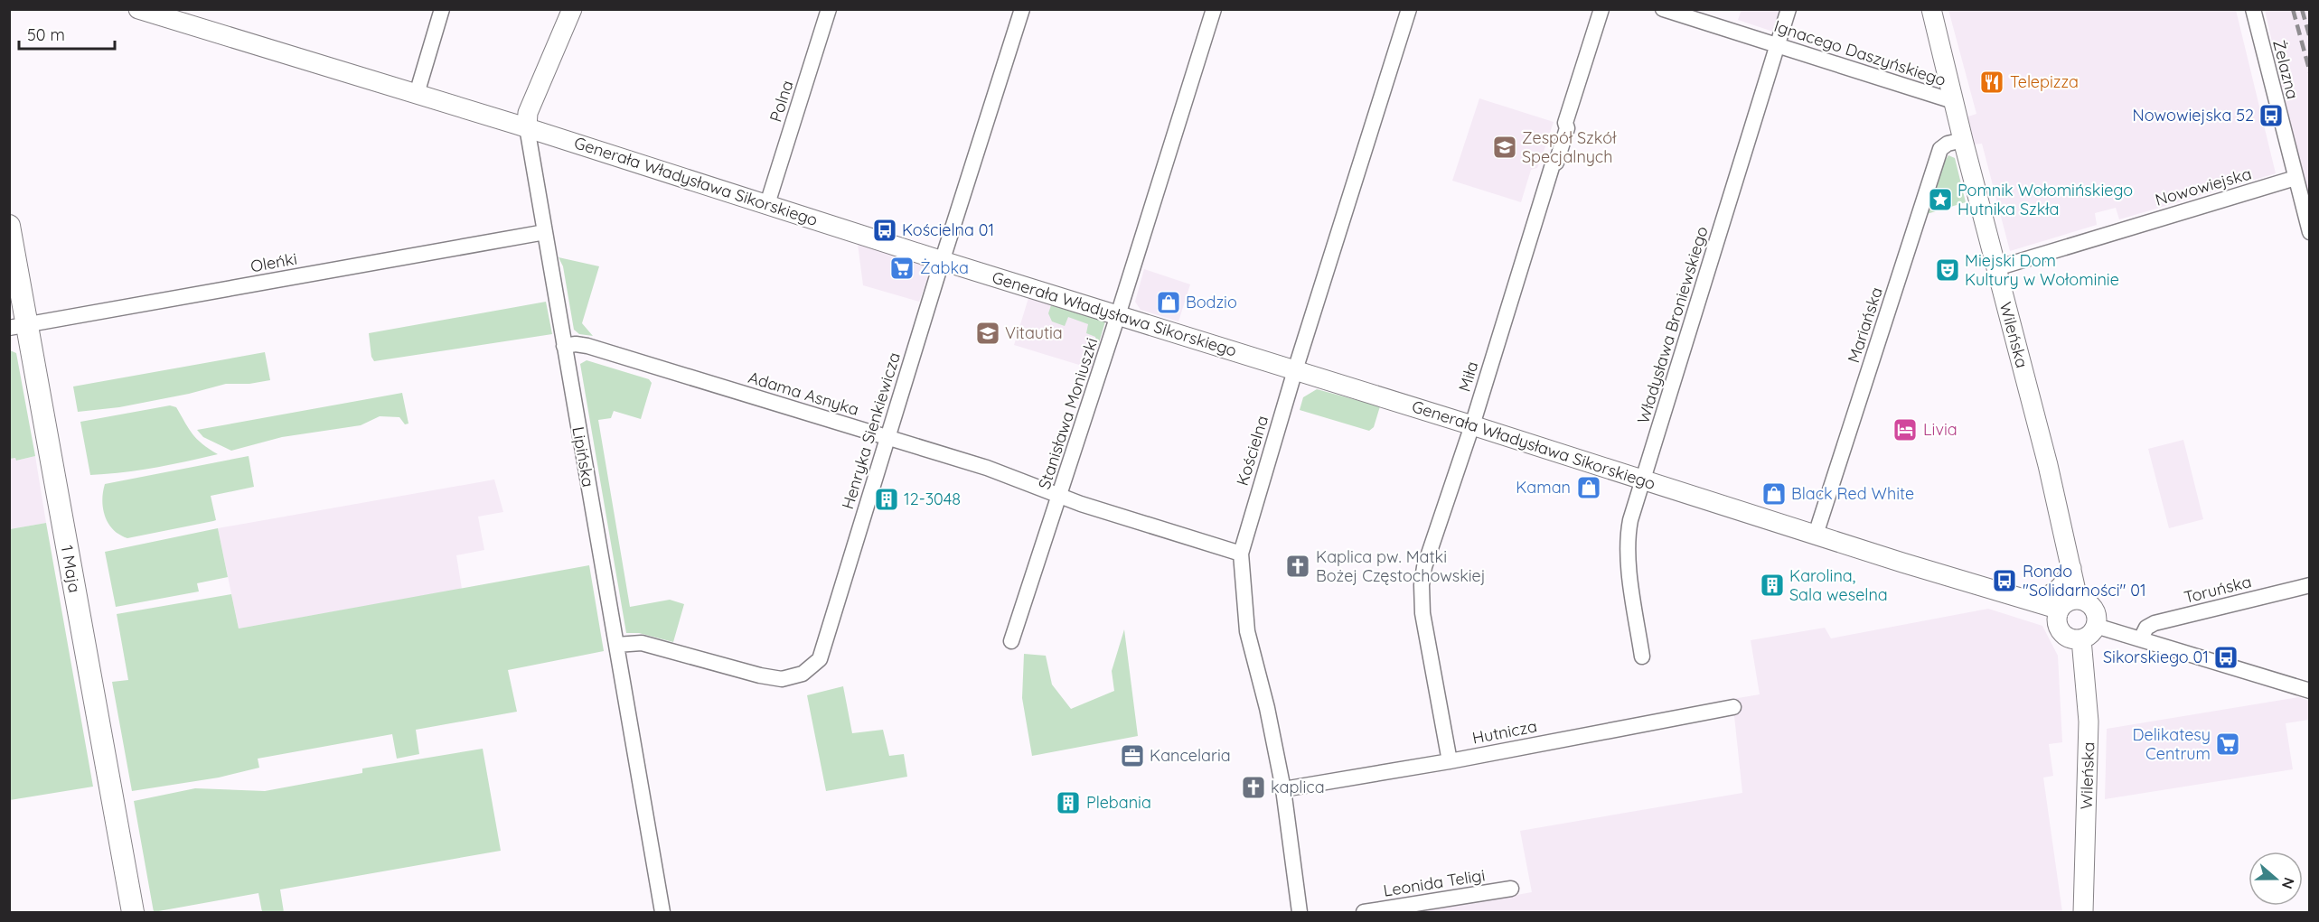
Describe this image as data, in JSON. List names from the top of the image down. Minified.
{"streets":{"main road":["1 Maja"],"street":["Ignacego Daszyńskiego","Żelazna","Polna","Generała Władysława Sikorskiego","Nowowiejska","Oleńki","Władysława Broniewskiego","Mariańska","Wileńska","Miła","Adama Asnyka","Stanisława Moniuszki","Henryka Sienkiewicza","Kościelna","Lipińska","Toruńska","Hutnicza","Leonida Teligi"]},"crossings":[["Ignacego Daszyńskiego","Władysława Broniewskiego"],["Ignacego Daszyńskiego","Wileńska"],["Żelazna","Nowowiejska"],["Polna","Generała Władysława Sikorskiego"],["Generała Władysława Sikorskiego","Władysława Broniewskiego"],["Generała Władysława Sikorskiego","Mariańska"],["Generała Władysława Sikorskiego","Wileńska"],["Generała Władysława Sikorskiego","Miła"],["Generała Władysława Sikorskiego","Stanisława Moniuszki"],["Generała Władysława Sikorskiego","Henryka Sienkiewicza"],["Generała Władysława Sikorskiego","Kościelna"],["Generała Władysława Sikorskiego","Lipińska"],["Nowowiejska","Wileńska"],["Oleńki","Lipińska"],["Oleńki","1 Maja"],["Mariańska","Wileńska"],["Miła","Hutnicza"],["Adama Asnyka","Stanisława Moniuszki"],["Adama Asnyka","Henryka Sienkiewicza"],["Adama Asnyka","Kościelna"],["Adama Asnyka","Lipińska"],["Henryka Sienkiewicza","Lipińska"],["Kościelna","Hutnicza"]],"places":{"restaurant":["Telepizza"],"bus stop":["Nowowiejska 52","Kościelna 01","Rondo \"Solidarności\" 01","Sikorskiego 01"],"school or university":["Zespół Szkół Specjalnych","Vitautia"],"place":["Pomnik Wołomińskiego Hutnika Szkła"],"supermarket":["Żabka","Delikatesy Centrum"],"theatre":["Miejski Dom Kultury w Wołominie"],"shop":["Bodzio","Kaman","Black Red White"],"hotel":["Livia"],"building":["12-3048","Karolina, Sala weselna","Plebania"],"church":["Kaplica pw. Matki Bożej Częstochowskiej","kaplica"],"office":["Kancelaria"]},"scale_bar":"50 m","north":"right"}
